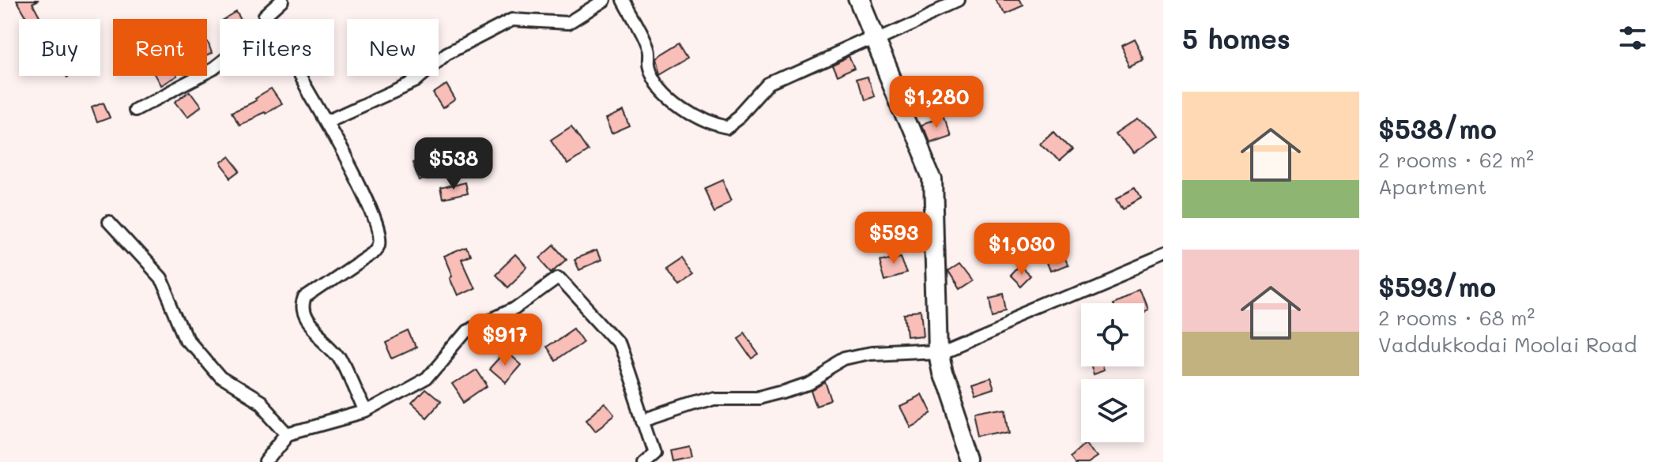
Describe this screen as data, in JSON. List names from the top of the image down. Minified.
{"page":{"heading":"5 homes","chip":["Buy","Rent","Filters","New"],"price":["$1,280","$538","$593","$1,030","$917"],"list":[{"name":"$538/mo","note":"2 rooms · 62 m² · Apartment"},{"name":"$593/mo","note":"2 rooms · 68 m² · Vaddukkodai Moolai Road"}]}}
